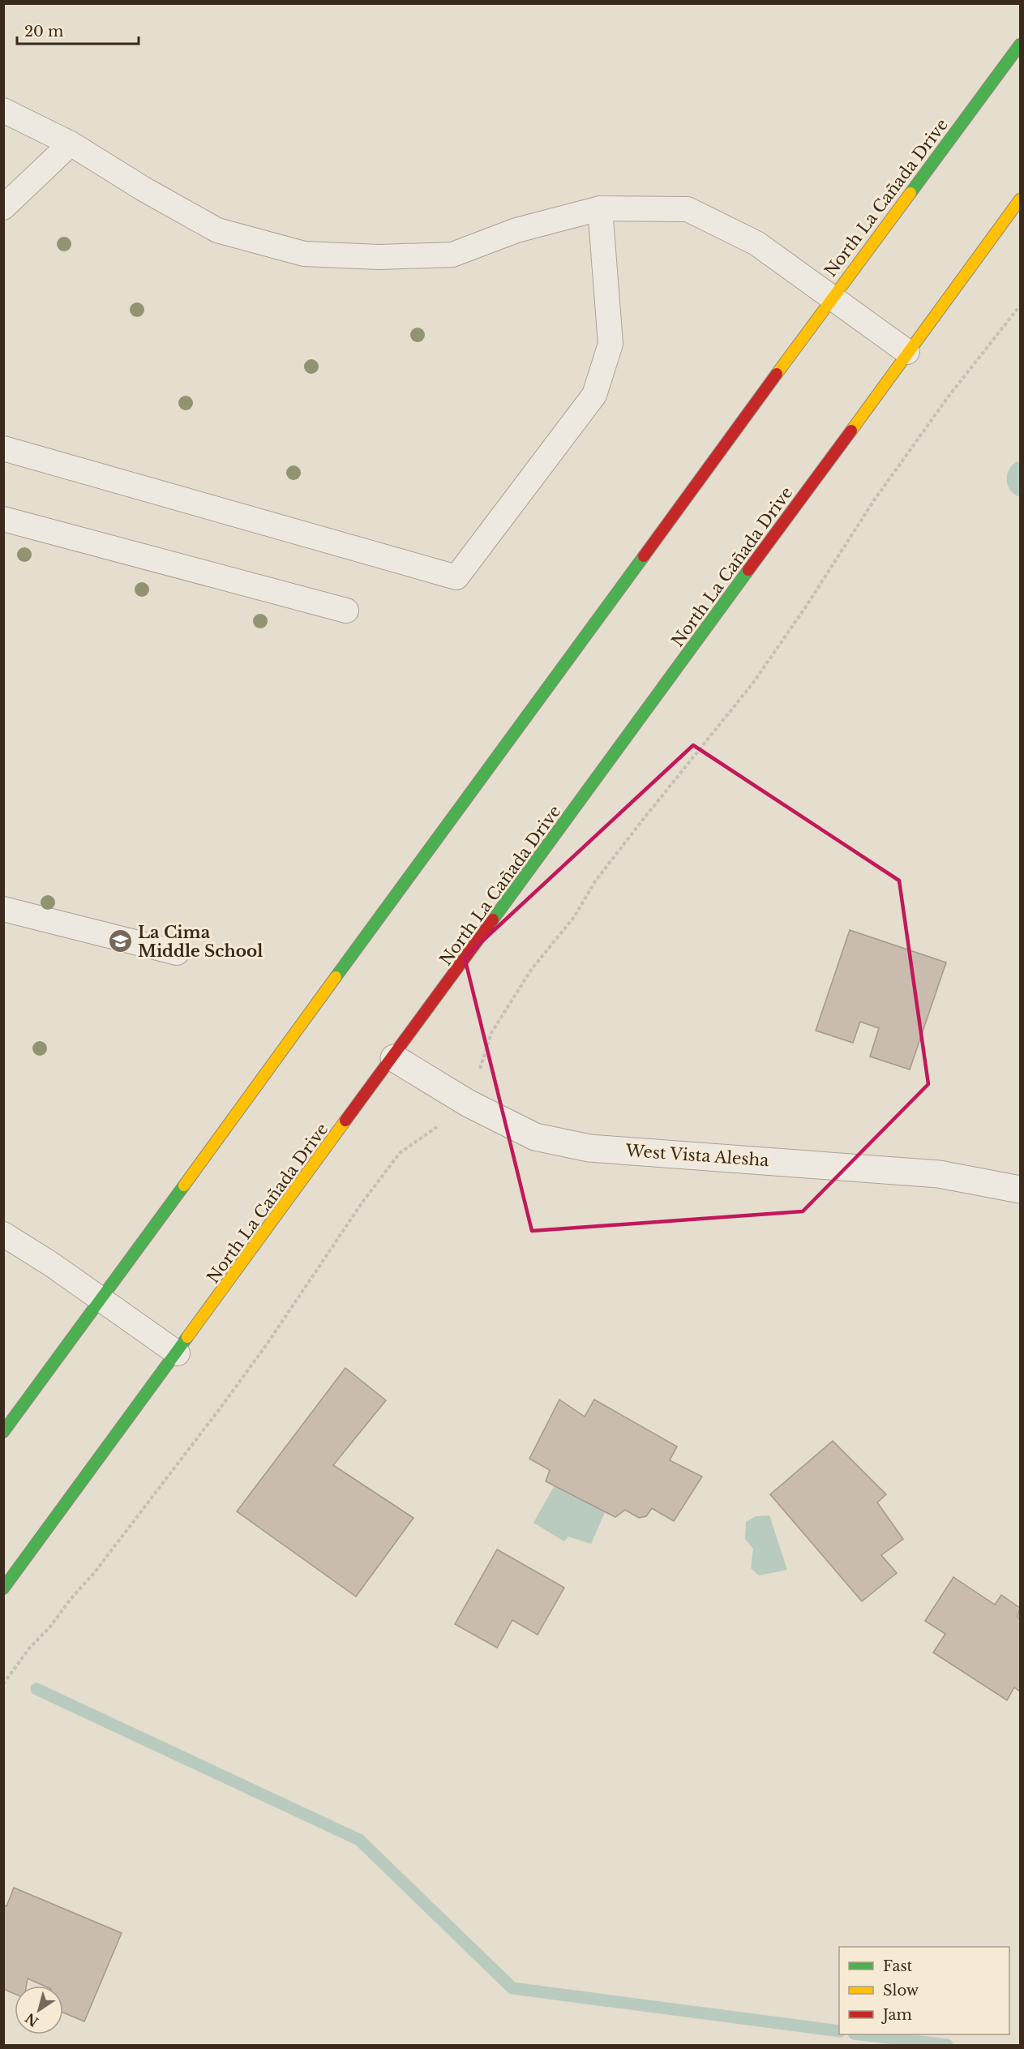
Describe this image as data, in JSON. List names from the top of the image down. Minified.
{"streets":{"main road":["North La Cañada Drive"],"street":["West Vista Alesha"]},"crossings":[["North La Cañada Drive","West Vista Alesha"]],"places":{"school or university":["La Cima Middle School"]},"legend":["Fast","Slow","Jam"],"scale_bar":"20 m","north":"bottom left"}
